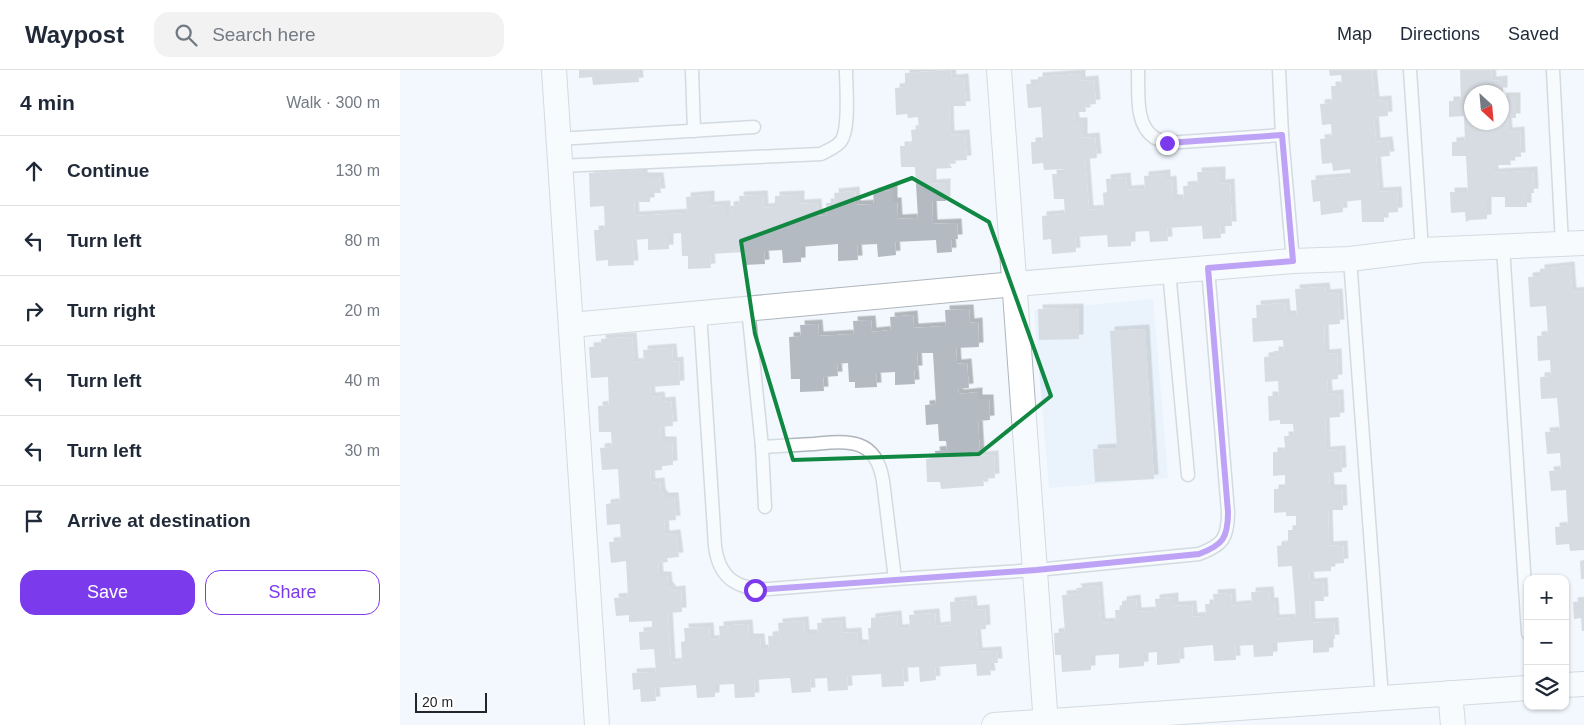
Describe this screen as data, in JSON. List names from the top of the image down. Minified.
{"scale_bar":"20 m","north":"bottom right","page":{"header":"Waypost","search":"Search here","nav":["Map","Directions","Saved"],"heading":["4 min","Walk · 300 m"],"list":[["Continue","130 m"],["Turn left","80 m"],["Turn right","20 m"],["Turn left","40 m"],["Turn left","30 m"],"Arrive at destination"],"buttons":["Save","Share"],"map_buttons":["+","−"],"scale":"20 m"}}
